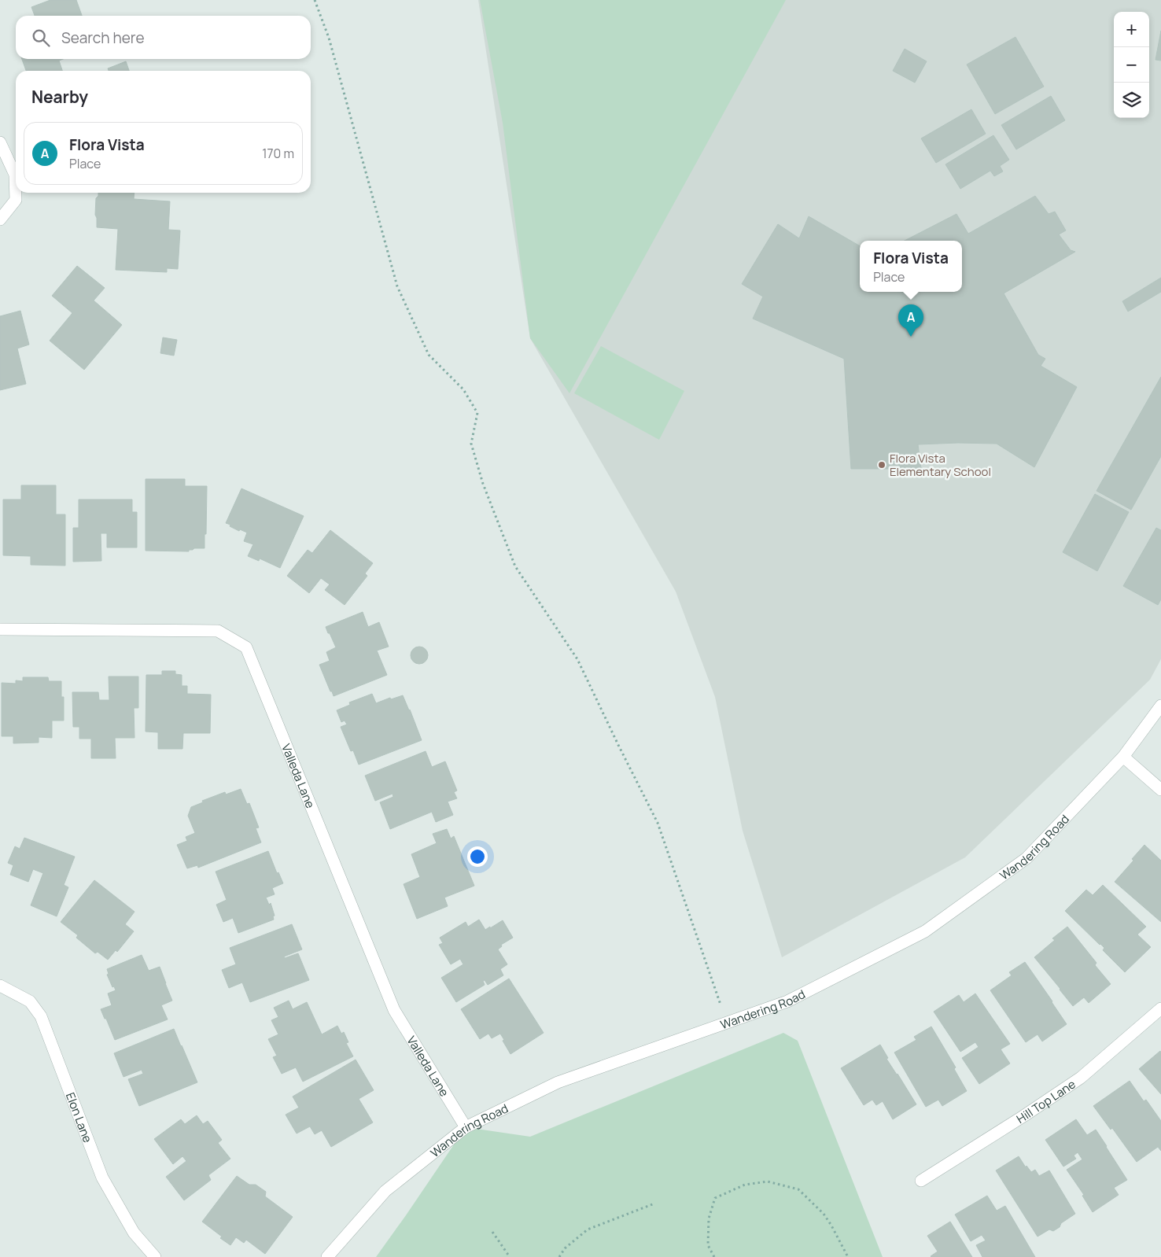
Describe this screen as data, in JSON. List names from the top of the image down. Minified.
{"streets":{"street":["Valleda Lane","Wandering Road","Hill Top Lane","Elon Lane"]},"crossings":[["Valleda Lane","Wandering Road"]],"places":["Flora Vista Elementary School"],"page":{"map_buttons":["+","−"],"search":"Search here","heading":"Nearby","list":[{"mark":"A","name":"Flora Vista","note":"Place","value":"170 m"}],"popup":["Flora Vista","Place"],"pins":"A"}}
